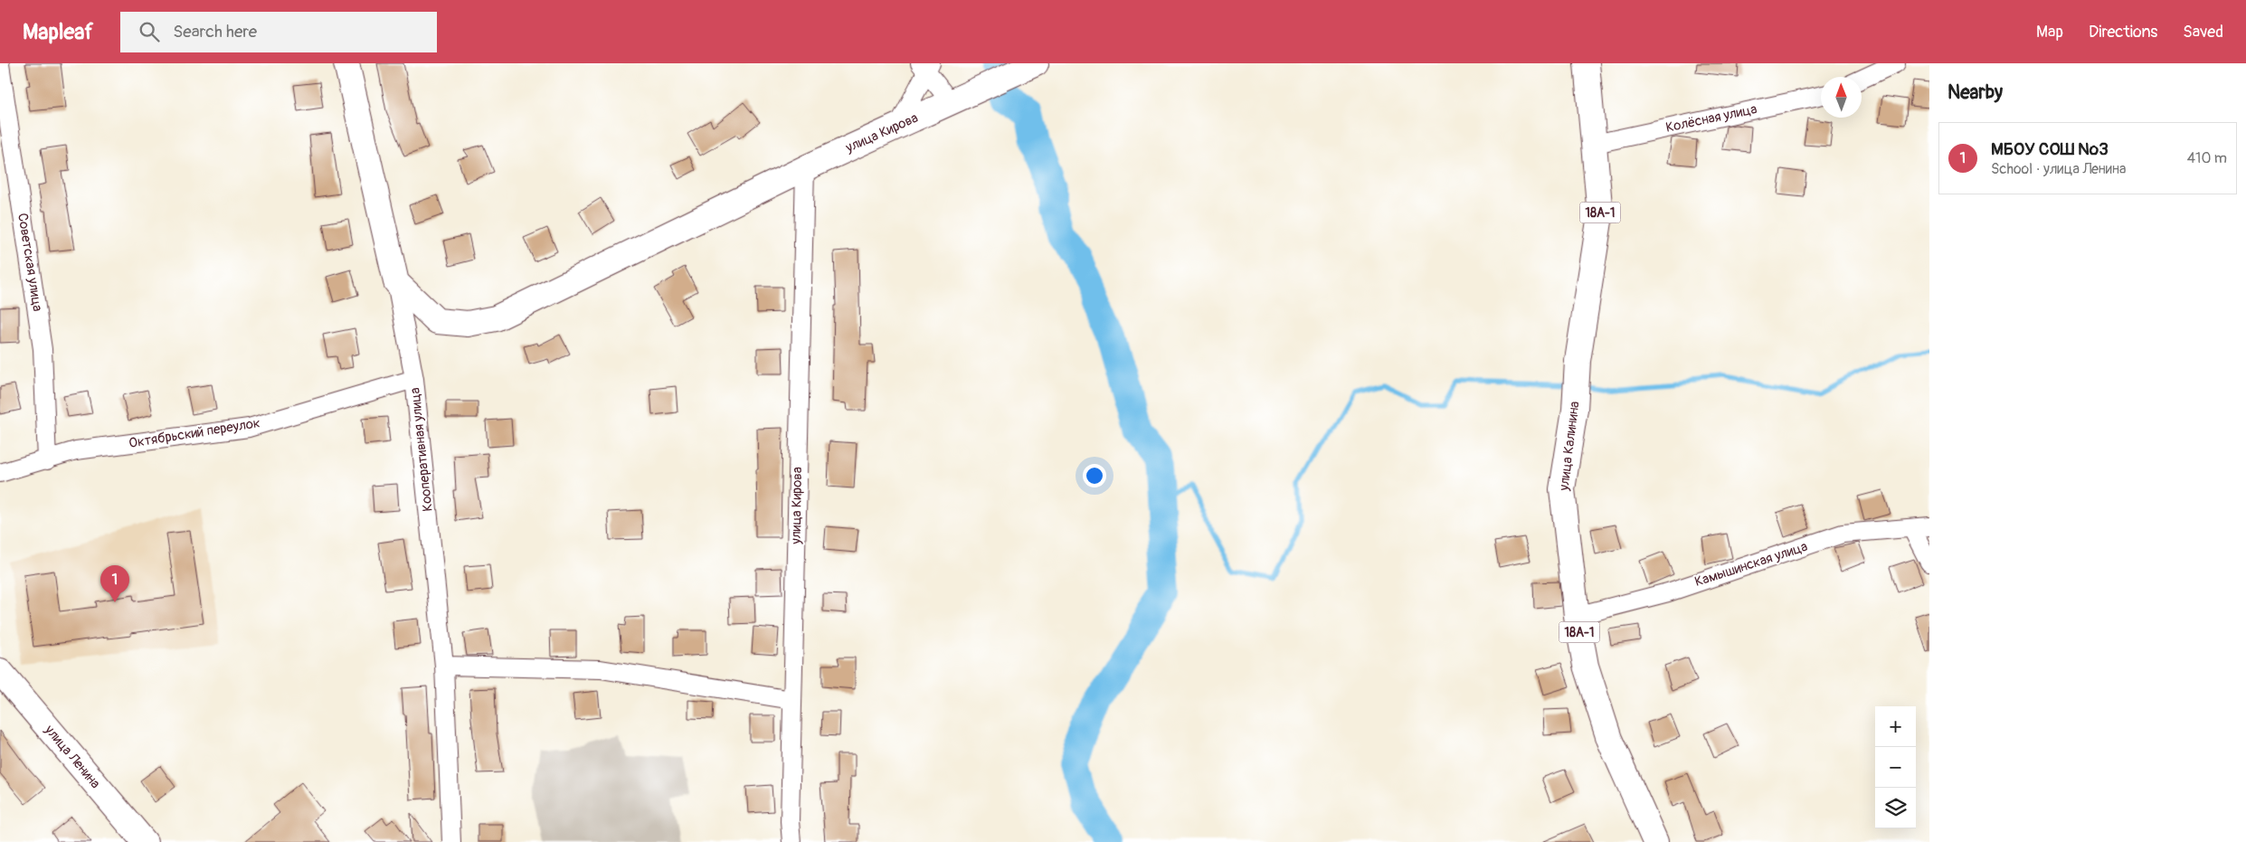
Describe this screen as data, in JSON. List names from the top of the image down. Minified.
{"streets":{"street":["Колёсная улица","улица Кирова","18А-1","Советская улица","Октябрьский переулок","улица Калинина","Кооперативная улица","Камышинская улица","улица Ленина"]},"crossings":[["Колёсная улица","улица Калинина"],["улица Кирова","Кооперативная улица"],["Советская улица","Октябрьский переулок"],["Октябрьский переулок","Кооперативная улица"],["улица Калинина","Камышинская улица"]],"north":"top","page":{"header":"Mapleaf","search":"Search here","nav":["Map","Directions","Saved"],"heading":"Nearby","list":[{"mark":"1","name":"МБОУ СОШ №3","note":"School · улица Ленина","value":"410 m"}],"pins":"1","map_buttons":["+","−"]}}
